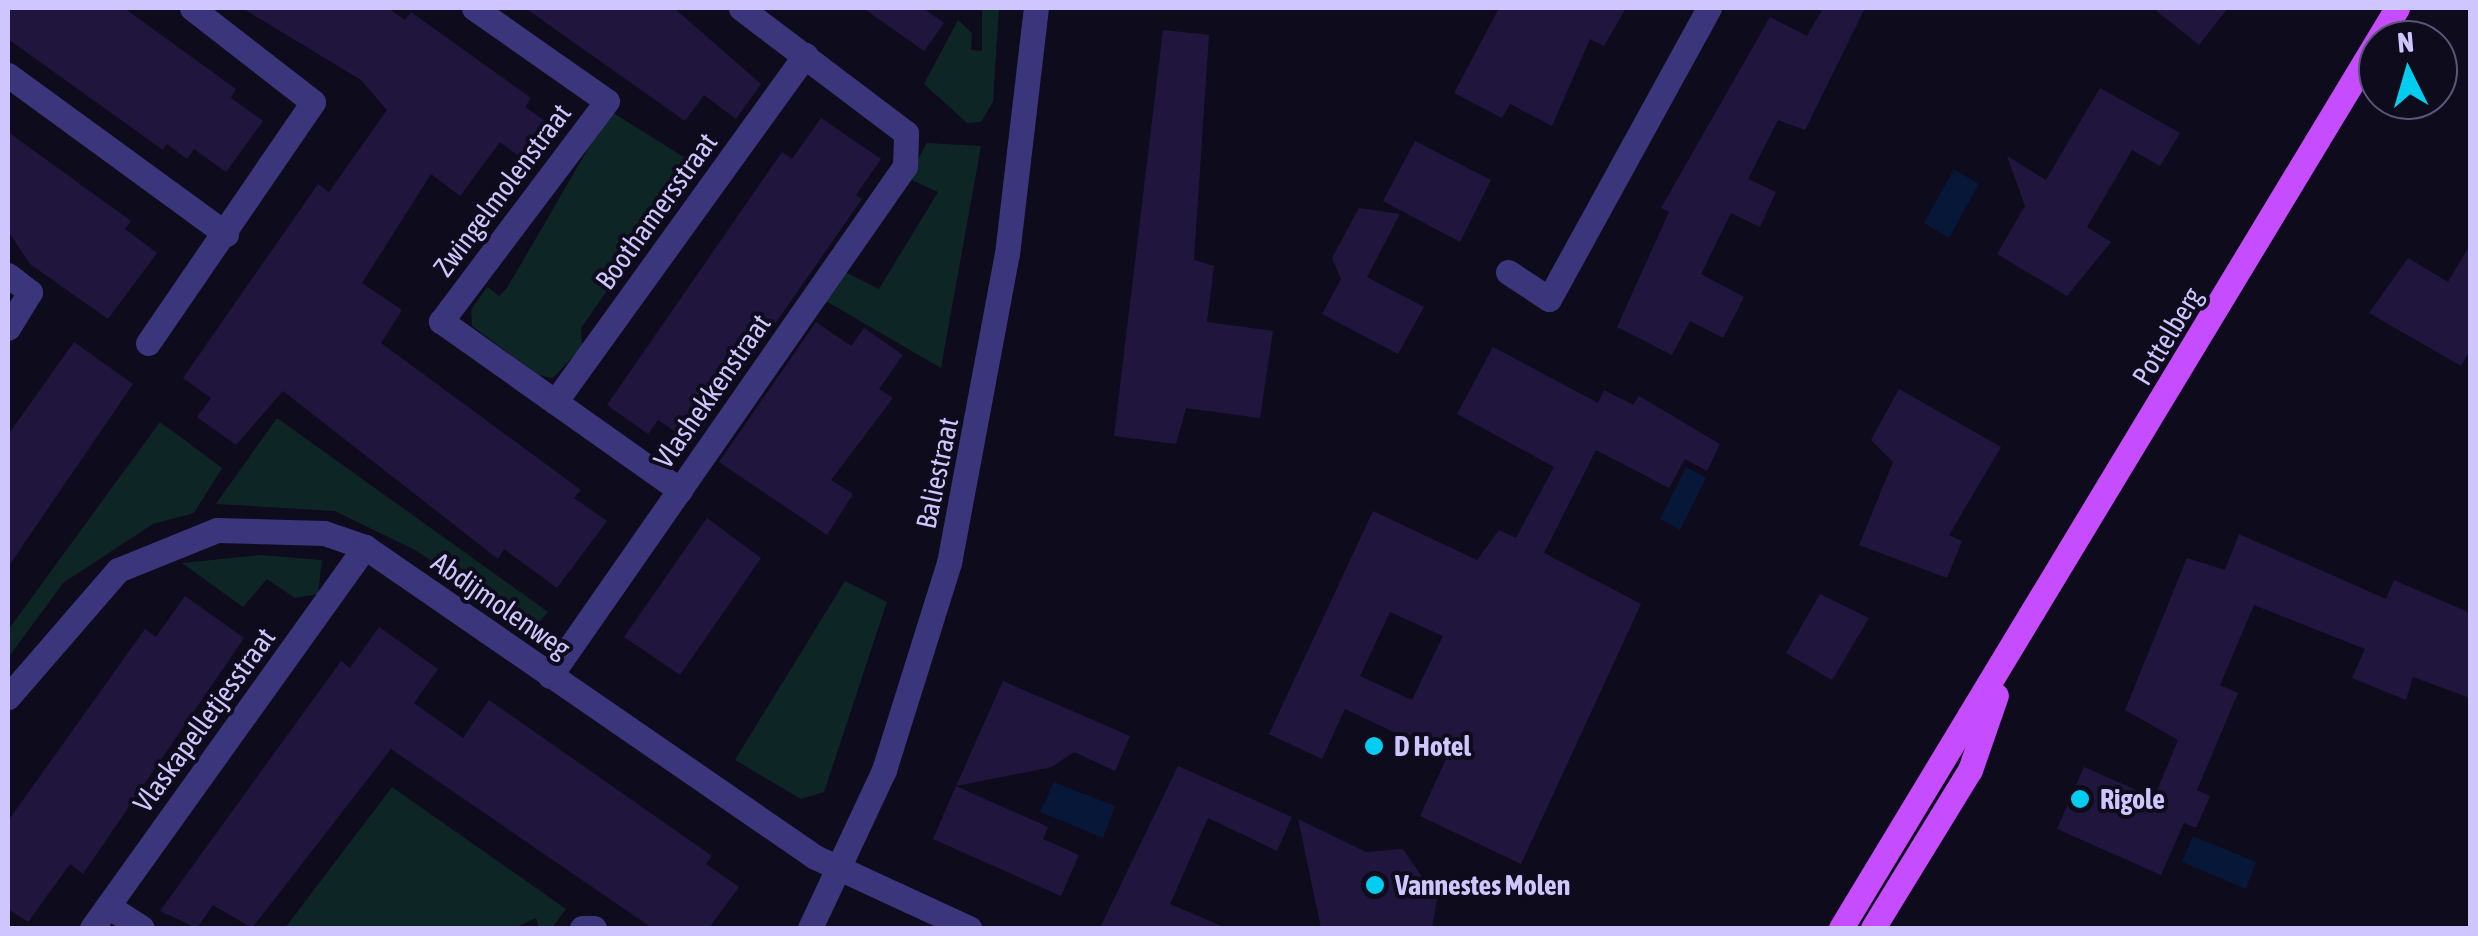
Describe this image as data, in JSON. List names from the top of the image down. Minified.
{"streets":{"main road":["Pottelberg"],"street":["Zwingelmolenstraat","Boothamersstraat","Vlashekkenstraat","Baliestraat","Abdijmolenweg","Vlaskapelletjesstraat"]},"crossings":[["Zwingelmolenstraat","Boothamersstraat"],["Zwingelmolenstraat","Vlashekkenstraat"],["Boothamersstraat","Vlashekkenstraat"],["Vlashekkenstraat","Abdijmolenweg"],["Baliestraat","Abdijmolenweg"],["Abdijmolenweg","Vlaskapelletjesstraat"]],"places":["D Hotel","Rigole","Vannestes Molen"],"north":"top"}
